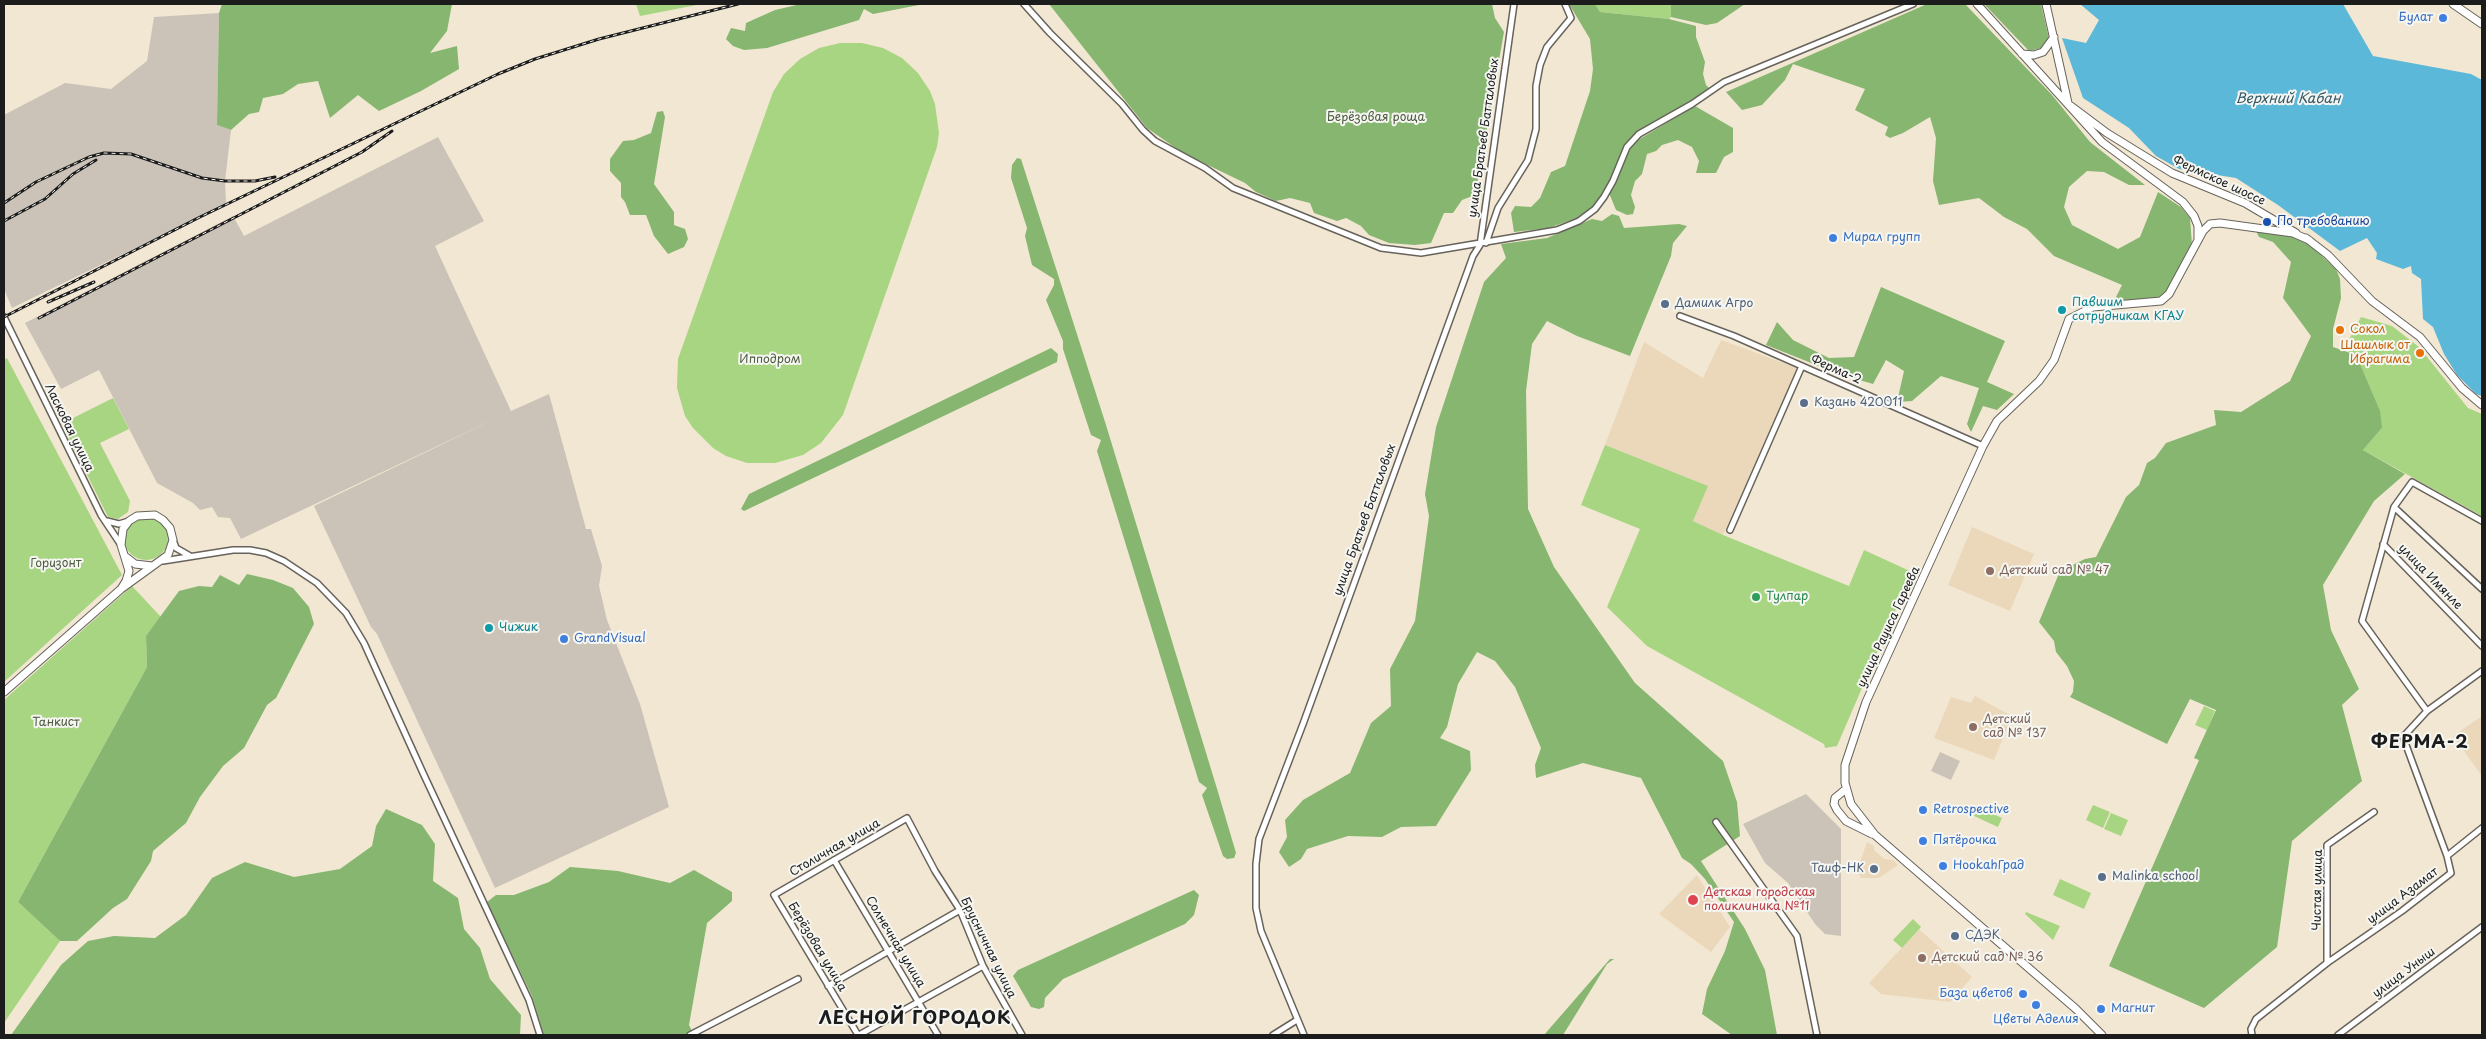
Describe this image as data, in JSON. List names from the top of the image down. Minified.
{"streets":{"street":["улица Братьев Батталовых","Фермское шоссе","Ферма-2","Ласковая улица","улица Имянле","улица Рауиса Гареева","Столичная улица","Чистая улица","улица Азамат","Солнечная улица","Берёзовая улица","Брусничная улица","улица Уныш"]},"crossings":[["Фермское шоссе","улица Рауиса Гареева"],["Ферма-2","улица Рауиса Гареева"],["Столичная улица","Солнечная улица"],["Столичная улица","Берёзовая улица"],["Столичная улица","Брусничная улица"],["Чистая улица","улица Азамат"]],"districts":["ФЕРМА-2","ЛЕСНОЙ ГОРОДОК"],"water":["Верхний Кабан"],"parks":["Берёзовая роща","Ипподром","Горизонт","Танкист"],"places":["Булат","По требованию","Мирал групп","Дамилк Агро","Павшим сотрудникам КГАУ","Сокол","Шашлык от Ибрагима","Казань 420011","Детский сад № 47","Тулпар","Чижик","GrandVisual","Детский сад № 137","Retrospective","Пятёрочка","HookahГрад","Таиф-НК","Malinka school","Детская городская поликлиника №11","СДЭК","Детский сад № 36","База цветов","Цветы Аделия","Магнит"]}
